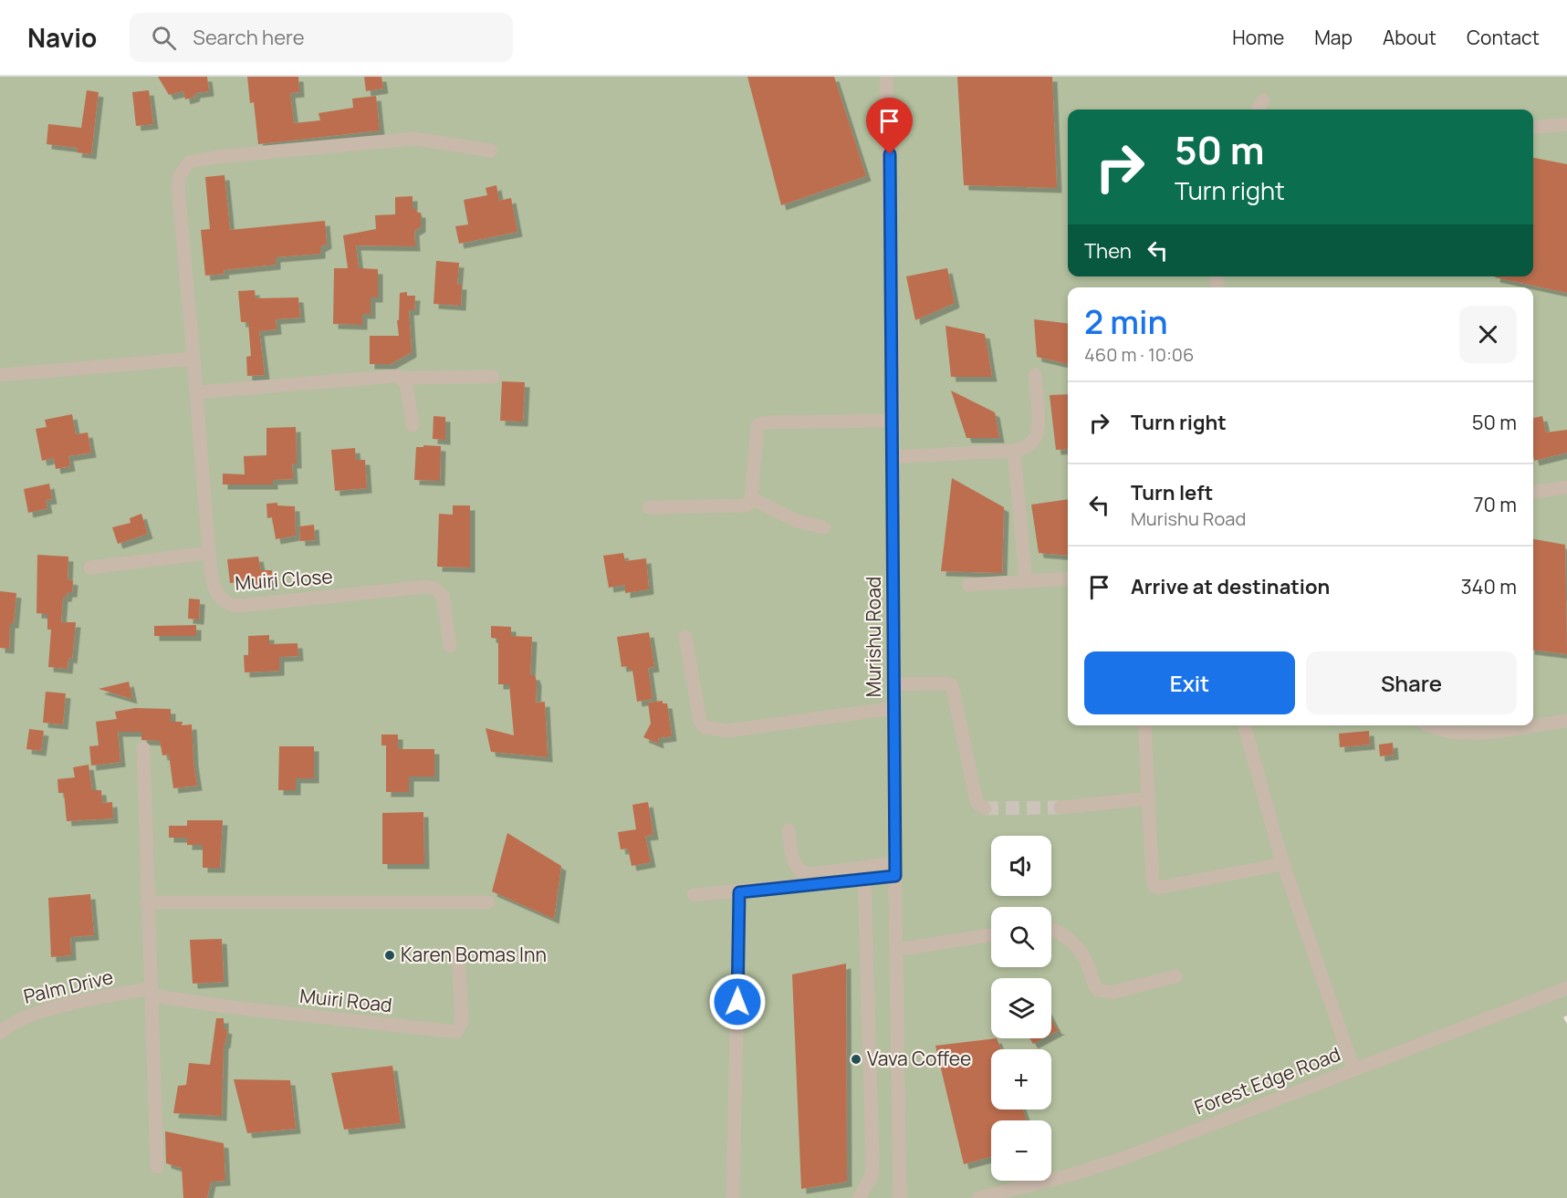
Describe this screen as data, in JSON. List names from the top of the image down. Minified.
{"streets":{"street":["Muiri Close","Murishu Road","Palm Drive","Muiri Road","Forest Edge Road"]},"crossings":[["Palm Drive","Muiri Road"]],"places":["Karen Bomas Inn","Vava Coffee"],"page":{"header":"Navio","search":"Search here","nav":["Home","Map","About","Contact"],"turn":["50 m","Turn right"],"then":"Then","heading":["2 min","460 m · 10:06"],"list":[{"name":"Turn right","value":"50 m"},{"name":"Turn left","note":"Murishu Road","value":"70 m"},{"name":"Arrive at destination","value":"340 m"}],"buttons":["Exit","Share"],"map_buttons":["+","−"]}}
